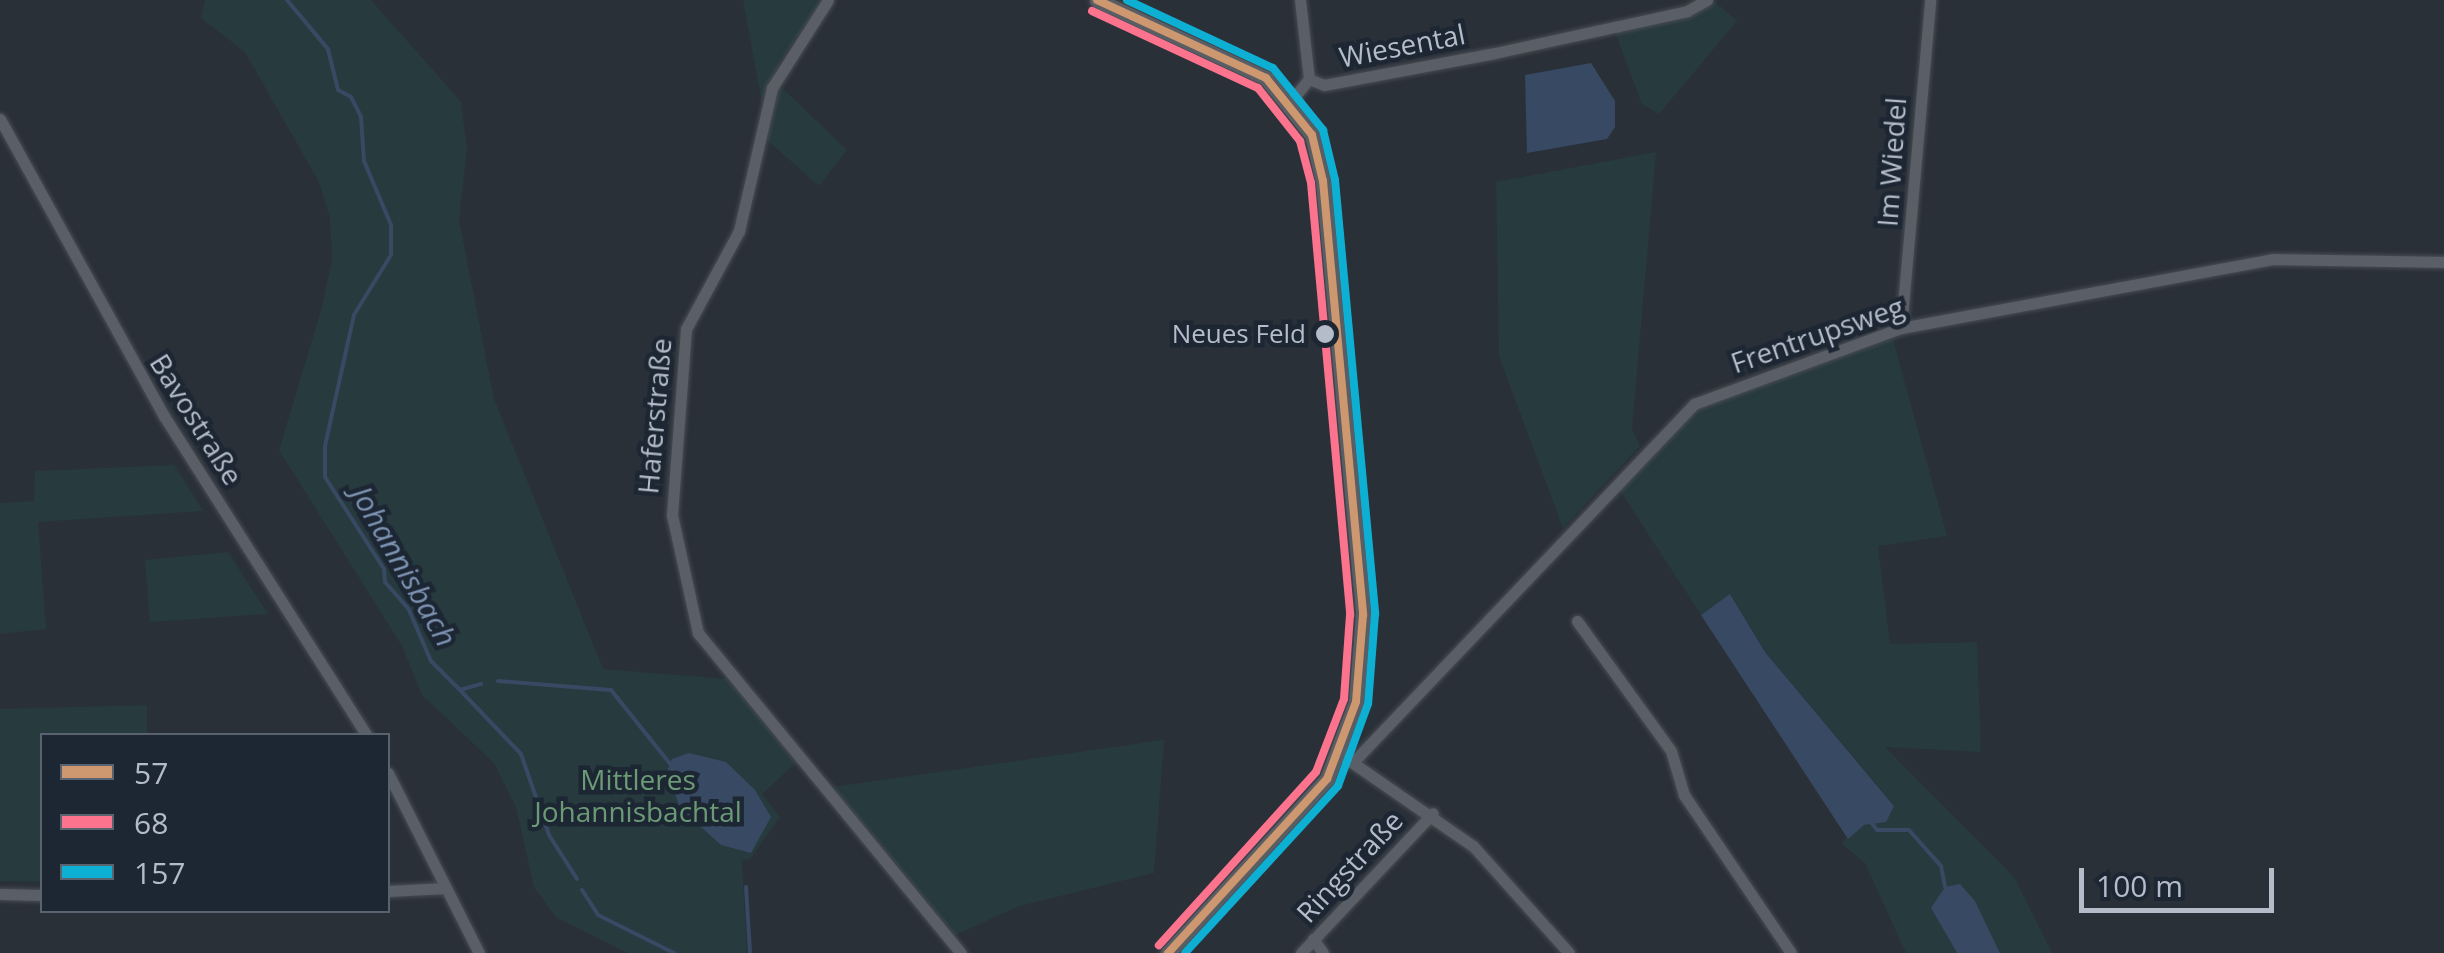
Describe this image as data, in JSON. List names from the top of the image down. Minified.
{"streets":{"street":["Wiesental","Im Wiedel","Frentrupsweg","Haferstraße","Bavostraße","Ringstraße"]},"crossings":[["Im Wiedel","Frentrupsweg"]],"water":["Johannisbach"],"parks":["Mittleres Johannisbachtal"],"places":["Neues Feld"],"lines":["transit line 57","transit line 157","transit line 68"],"legend":["57","68","157"],"scale_bar":"100 m"}
